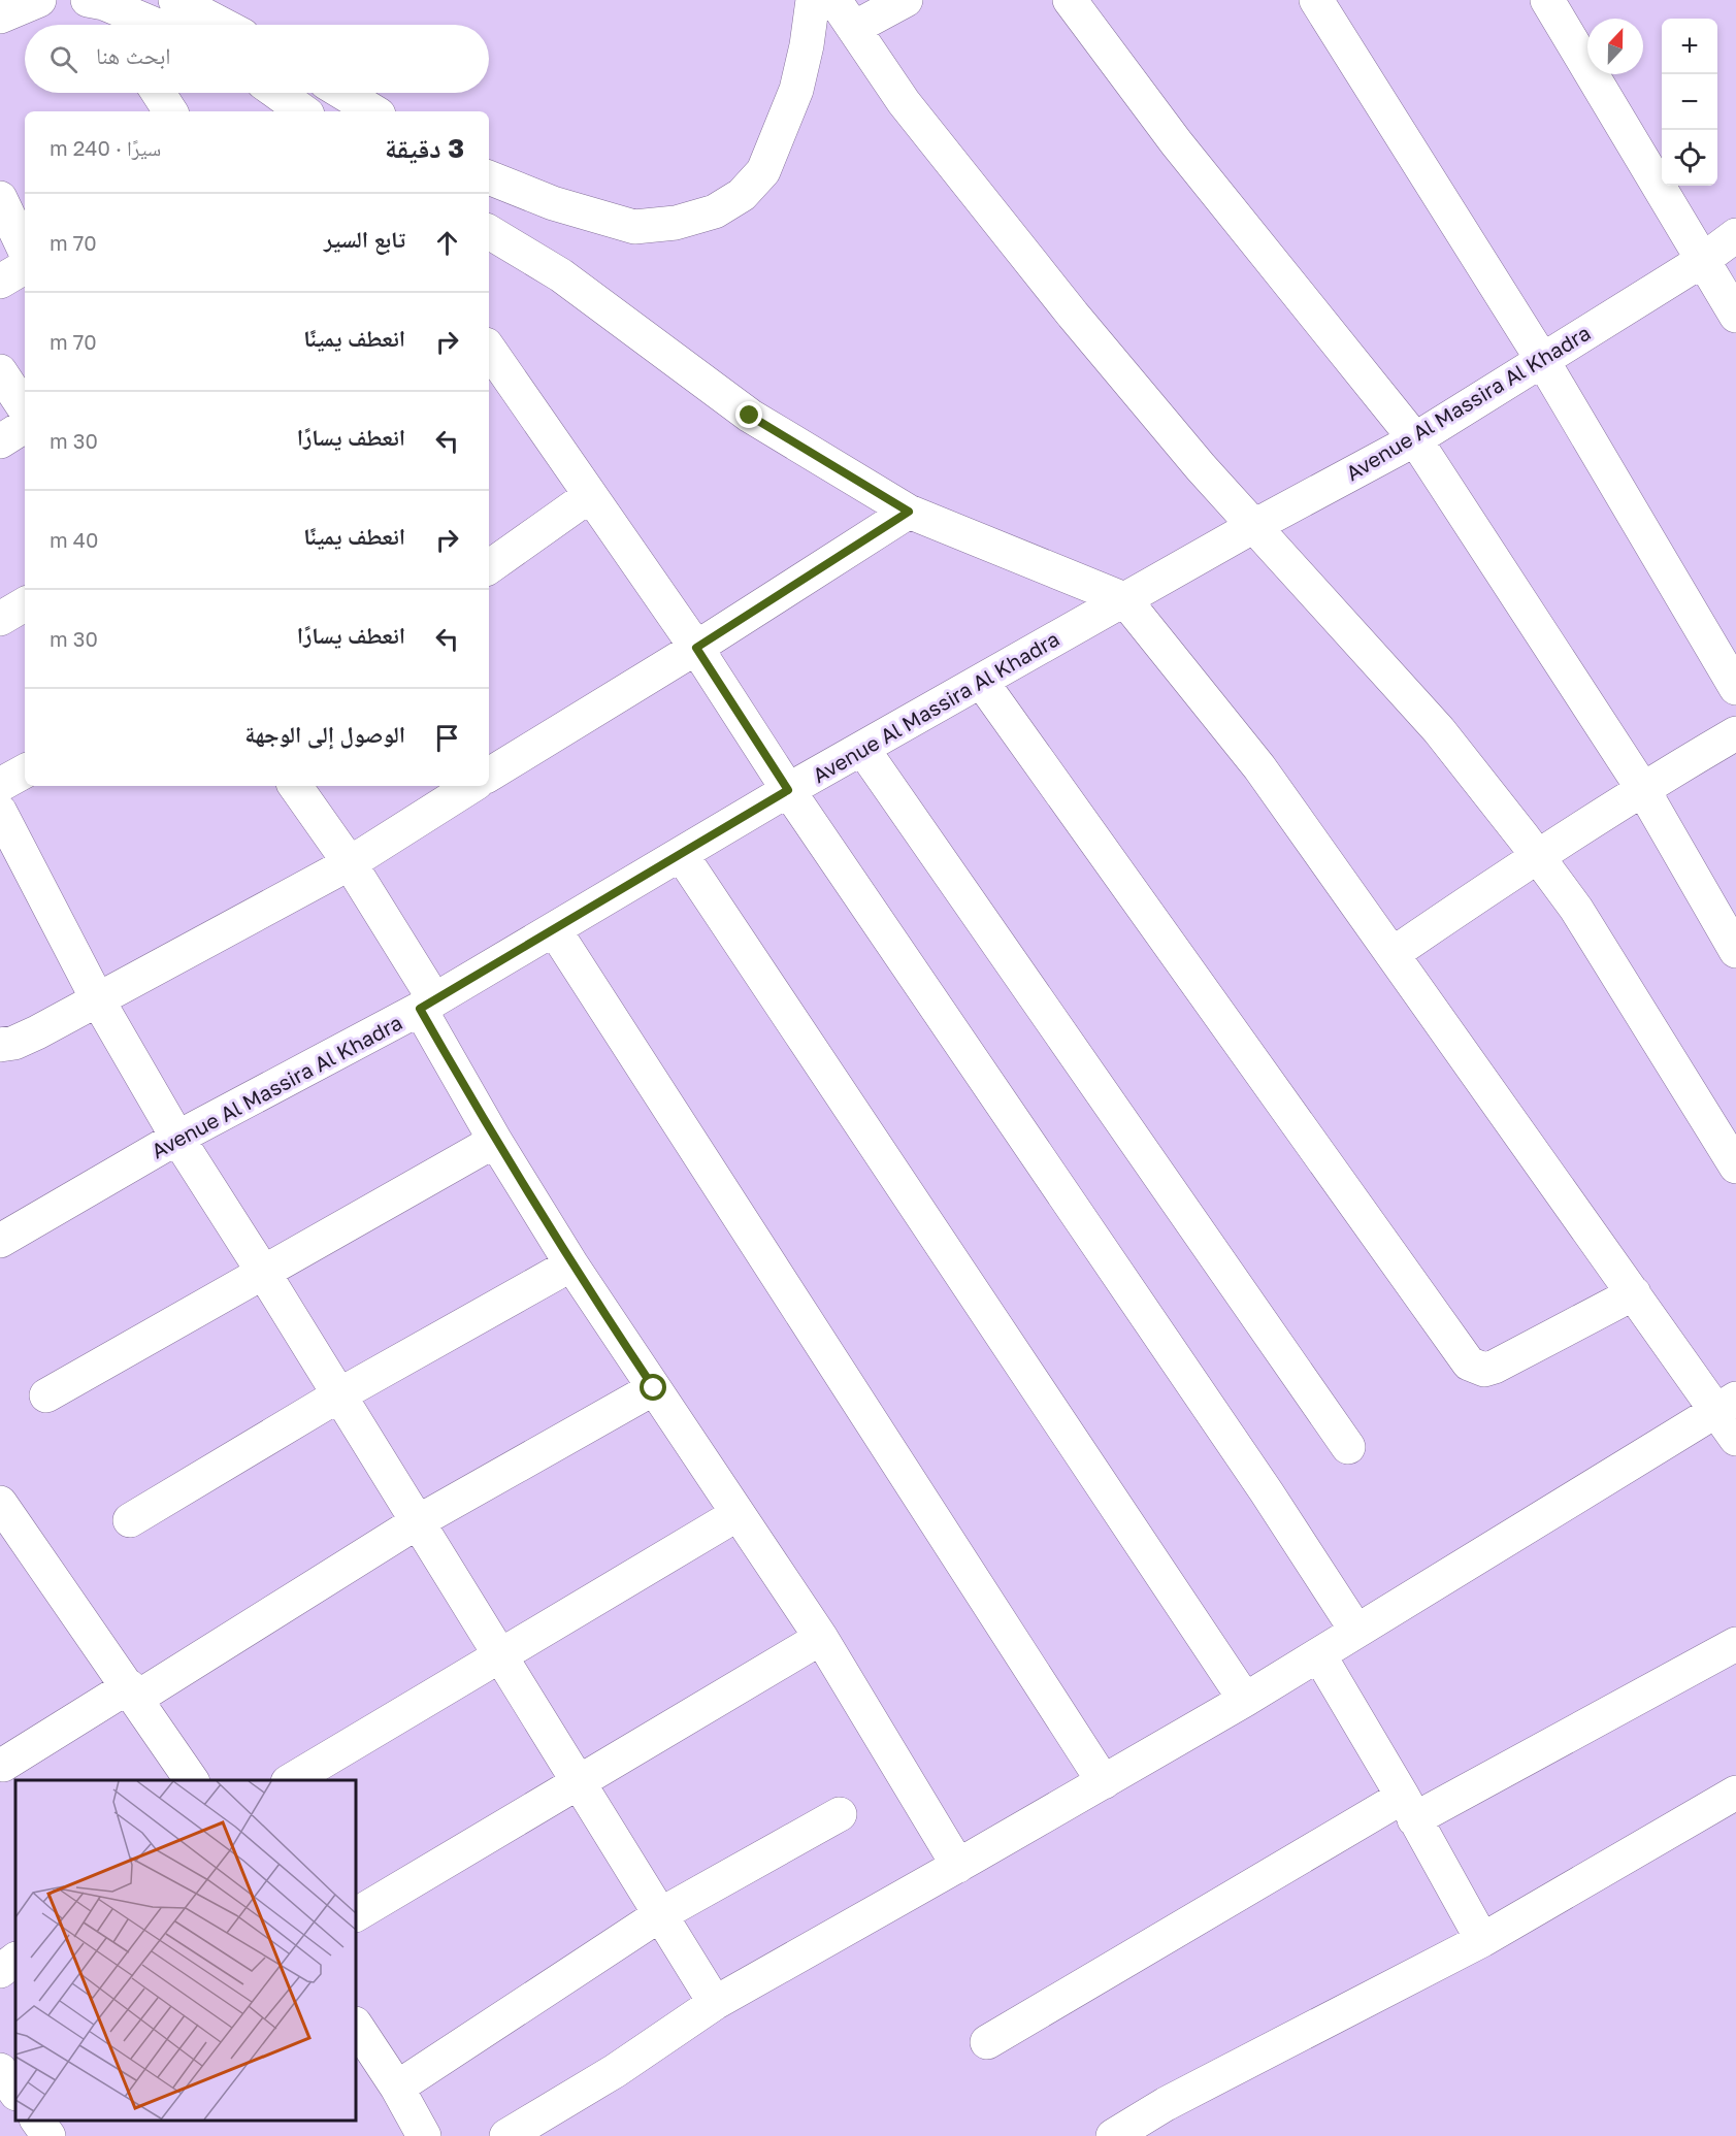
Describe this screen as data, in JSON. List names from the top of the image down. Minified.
{"streets":{"street":["Avenue Al Massira Al Khadra"]},"north":"top","page":{"map_buttons":["+","−"],"search":"ابحث هنا","heading":["3 دقيقة","سيرًا · 240 m"],"list":[["تابع السير","70 m"],["انعطف يمينًا","70 m"],["انعطف يسارًا","30 m"],["انعطف يمينًا","40 m"],["انعطف يسارًا","30 m"],"الوصول إلى الوجهة"]}}
